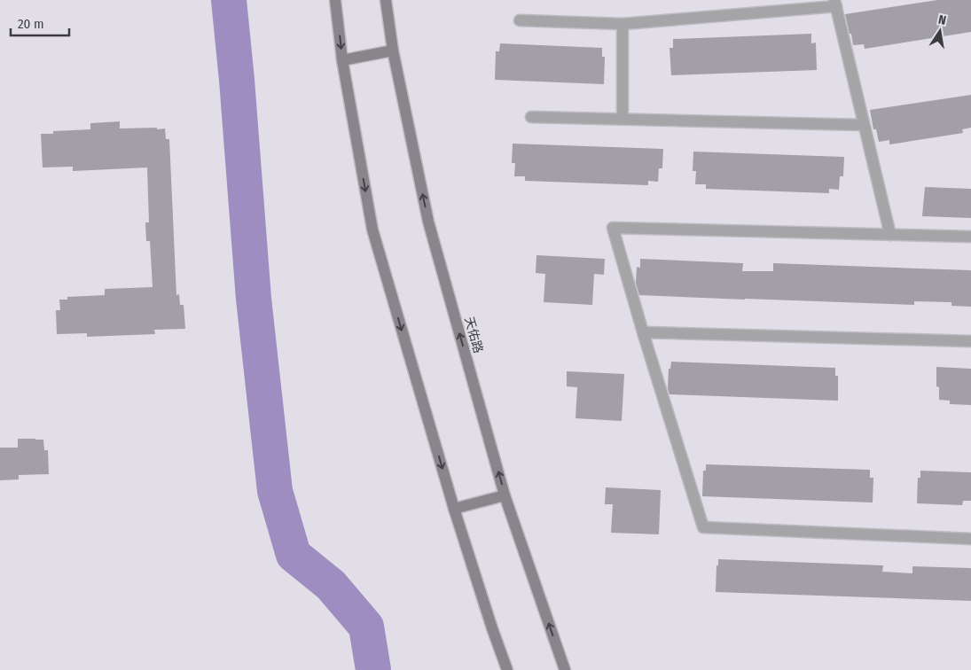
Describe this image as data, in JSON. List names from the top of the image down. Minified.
{"streets":{"main road":["天佑路"]},"scale_bar":"20 m","north":"top"}
